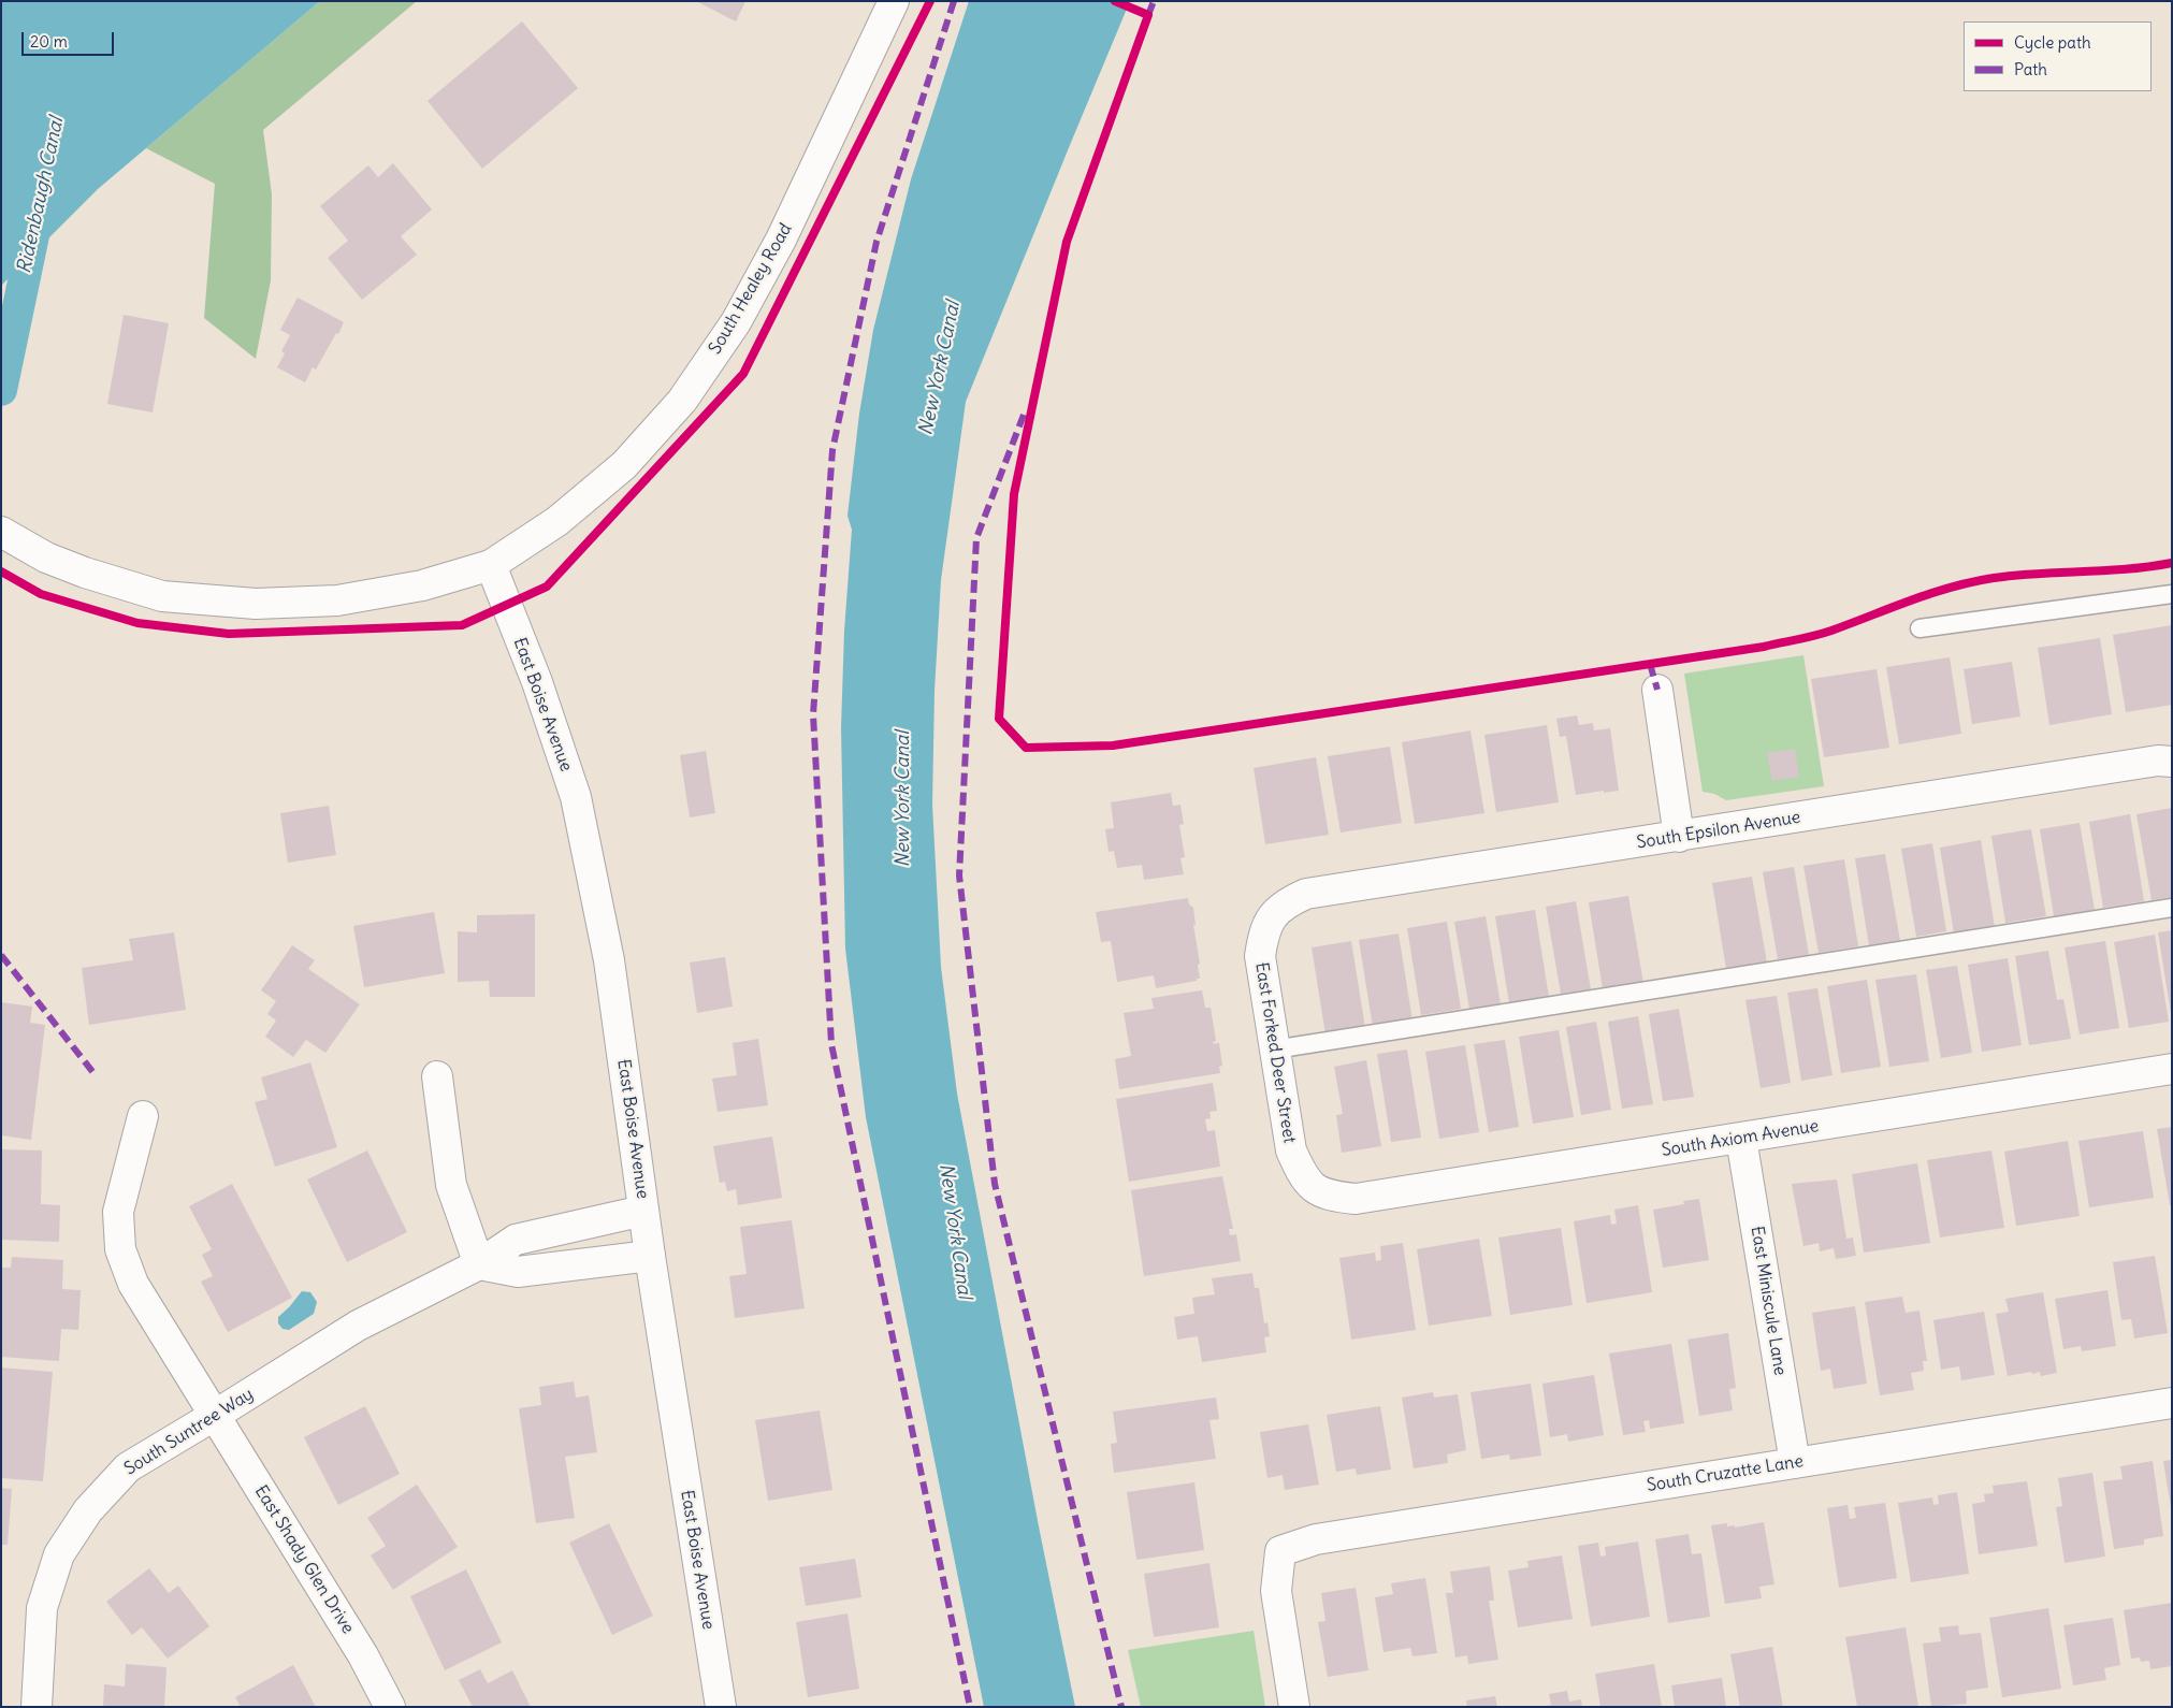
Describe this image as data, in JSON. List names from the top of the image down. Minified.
{"streets":{"street":["South Healey Road","East Boise Avenue","South Epsilon Avenue","East Forked Deer Street","South Axiom Avenue","East Miniscule Lane","South Suntree Way","South Cruzatte Lane","East Shady Glen Drive"]},"crossings":[["South Healey Road","East Boise Avenue"],["East Boise Avenue","South Suntree Way"],["South Epsilon Avenue","East Forked Deer Street"],["East Forked Deer Street","South Axiom Avenue"],["South Axiom Avenue","East Miniscule Lane"],["East Miniscule Lane","South Cruzatte Lane"],["South Suntree Way","East Shady Glen Drive"]],"water":["Ridenbaugh Canal","New York Canal"],"legend":["Cycle path","Path"],"scale_bar":"20 m"}
